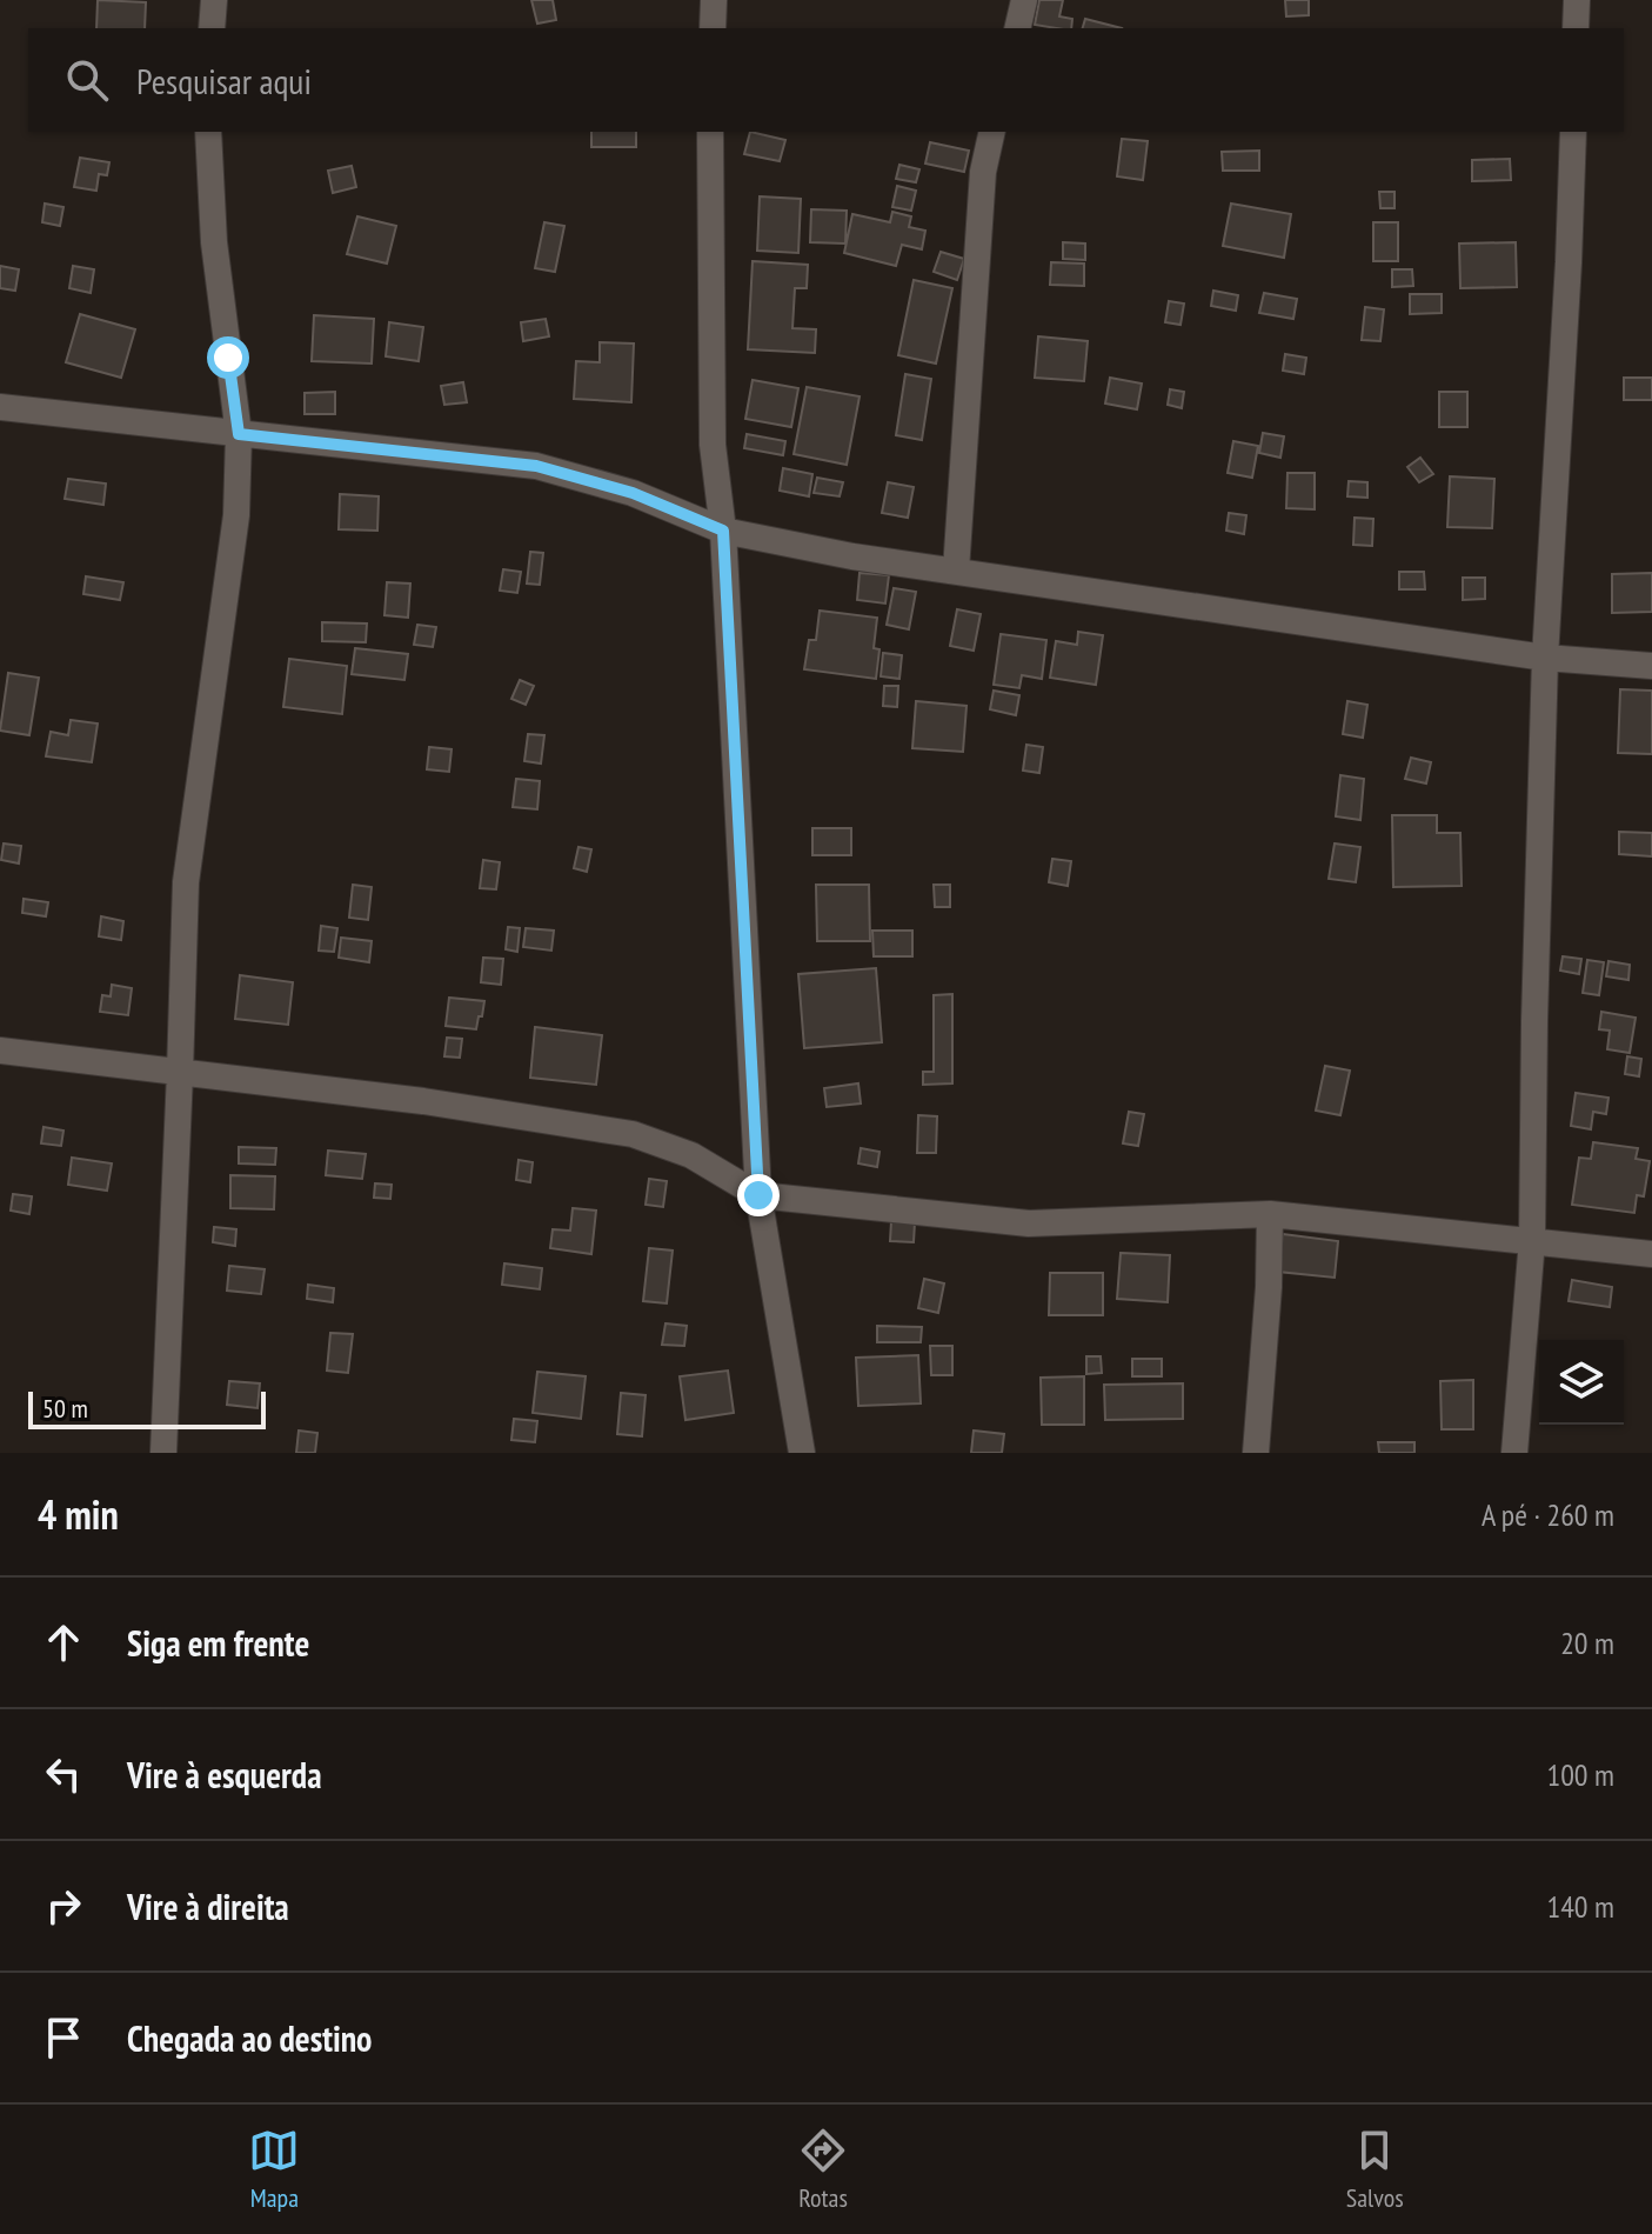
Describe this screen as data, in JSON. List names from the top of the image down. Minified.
{"scale_bar":"50 m","page":{"search":"Pesquisar aqui","scale":"50 m","heading":["4 min","A pé · 260 m"],"list":[["Siga em frente","20 m"],["Vire à esquerda","100 m"],["Vire à direita","140 m"],"Chegada ao destino"],"nav":["Mapa","Rotas","Salvos"]}}
